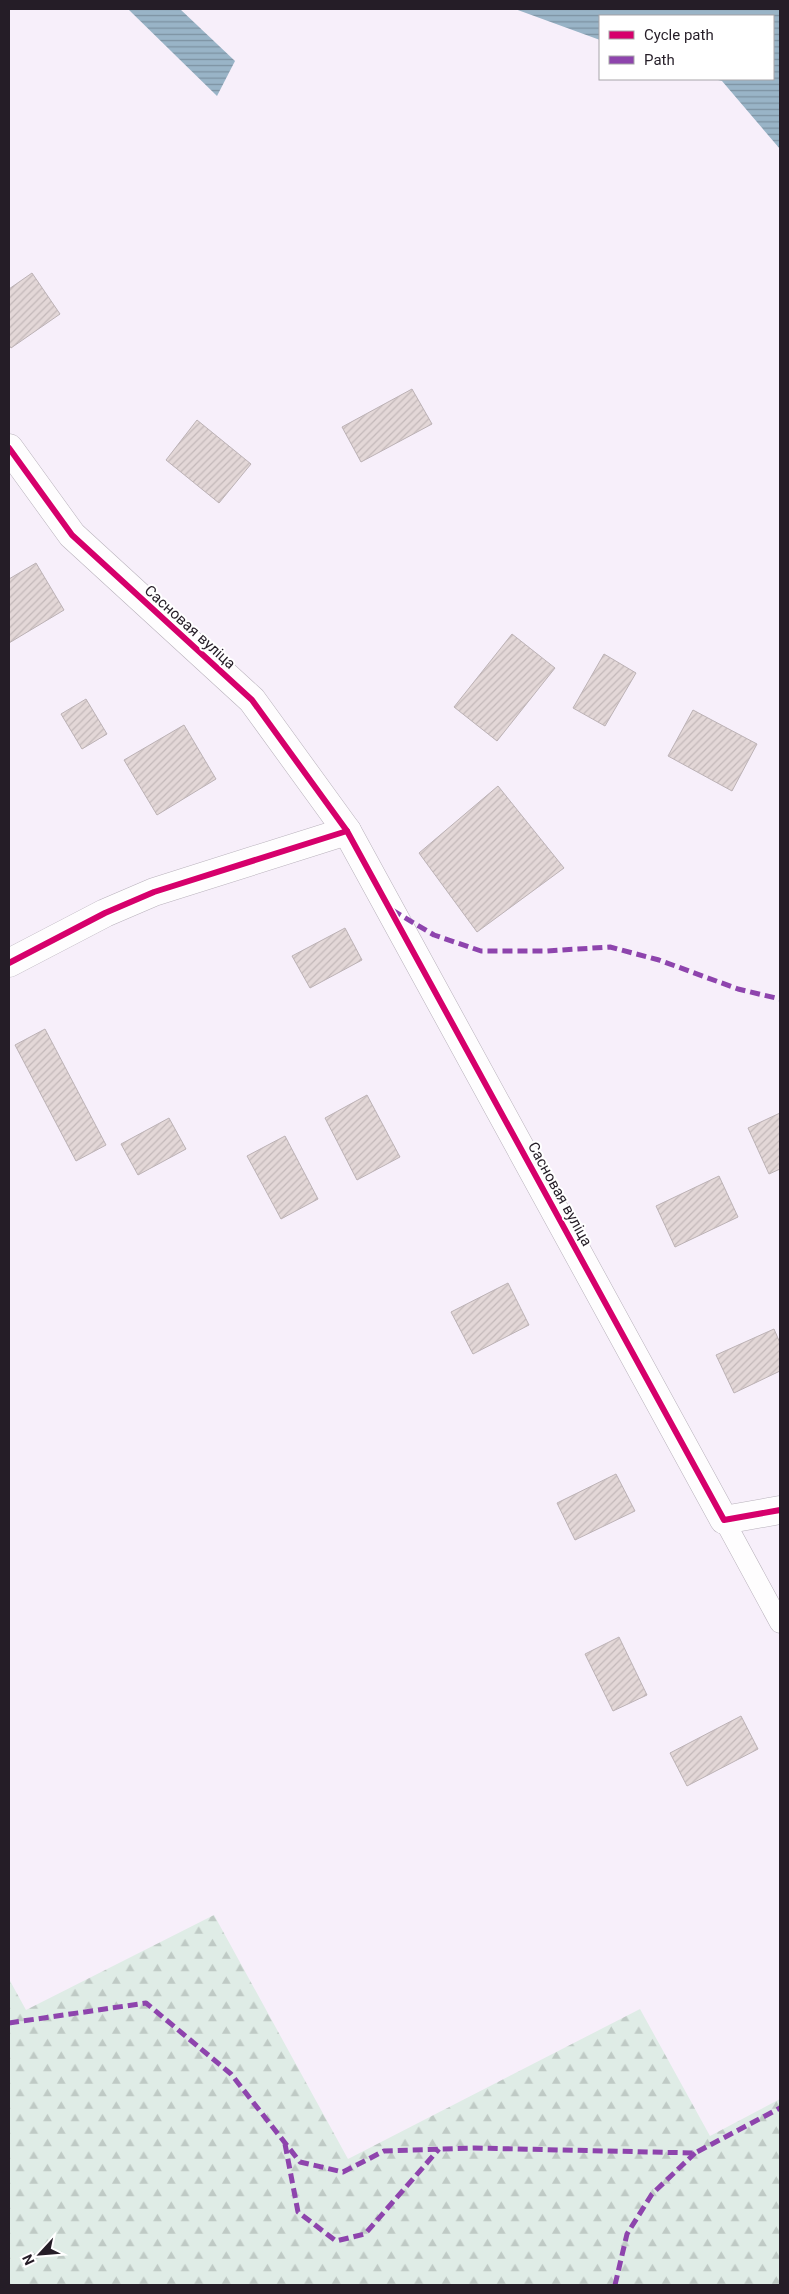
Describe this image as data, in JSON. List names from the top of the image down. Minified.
{"streets":{"street":["Сасновая вуліца"]},"legend":["Cycle path","Path"],"north":"bottom left"}
